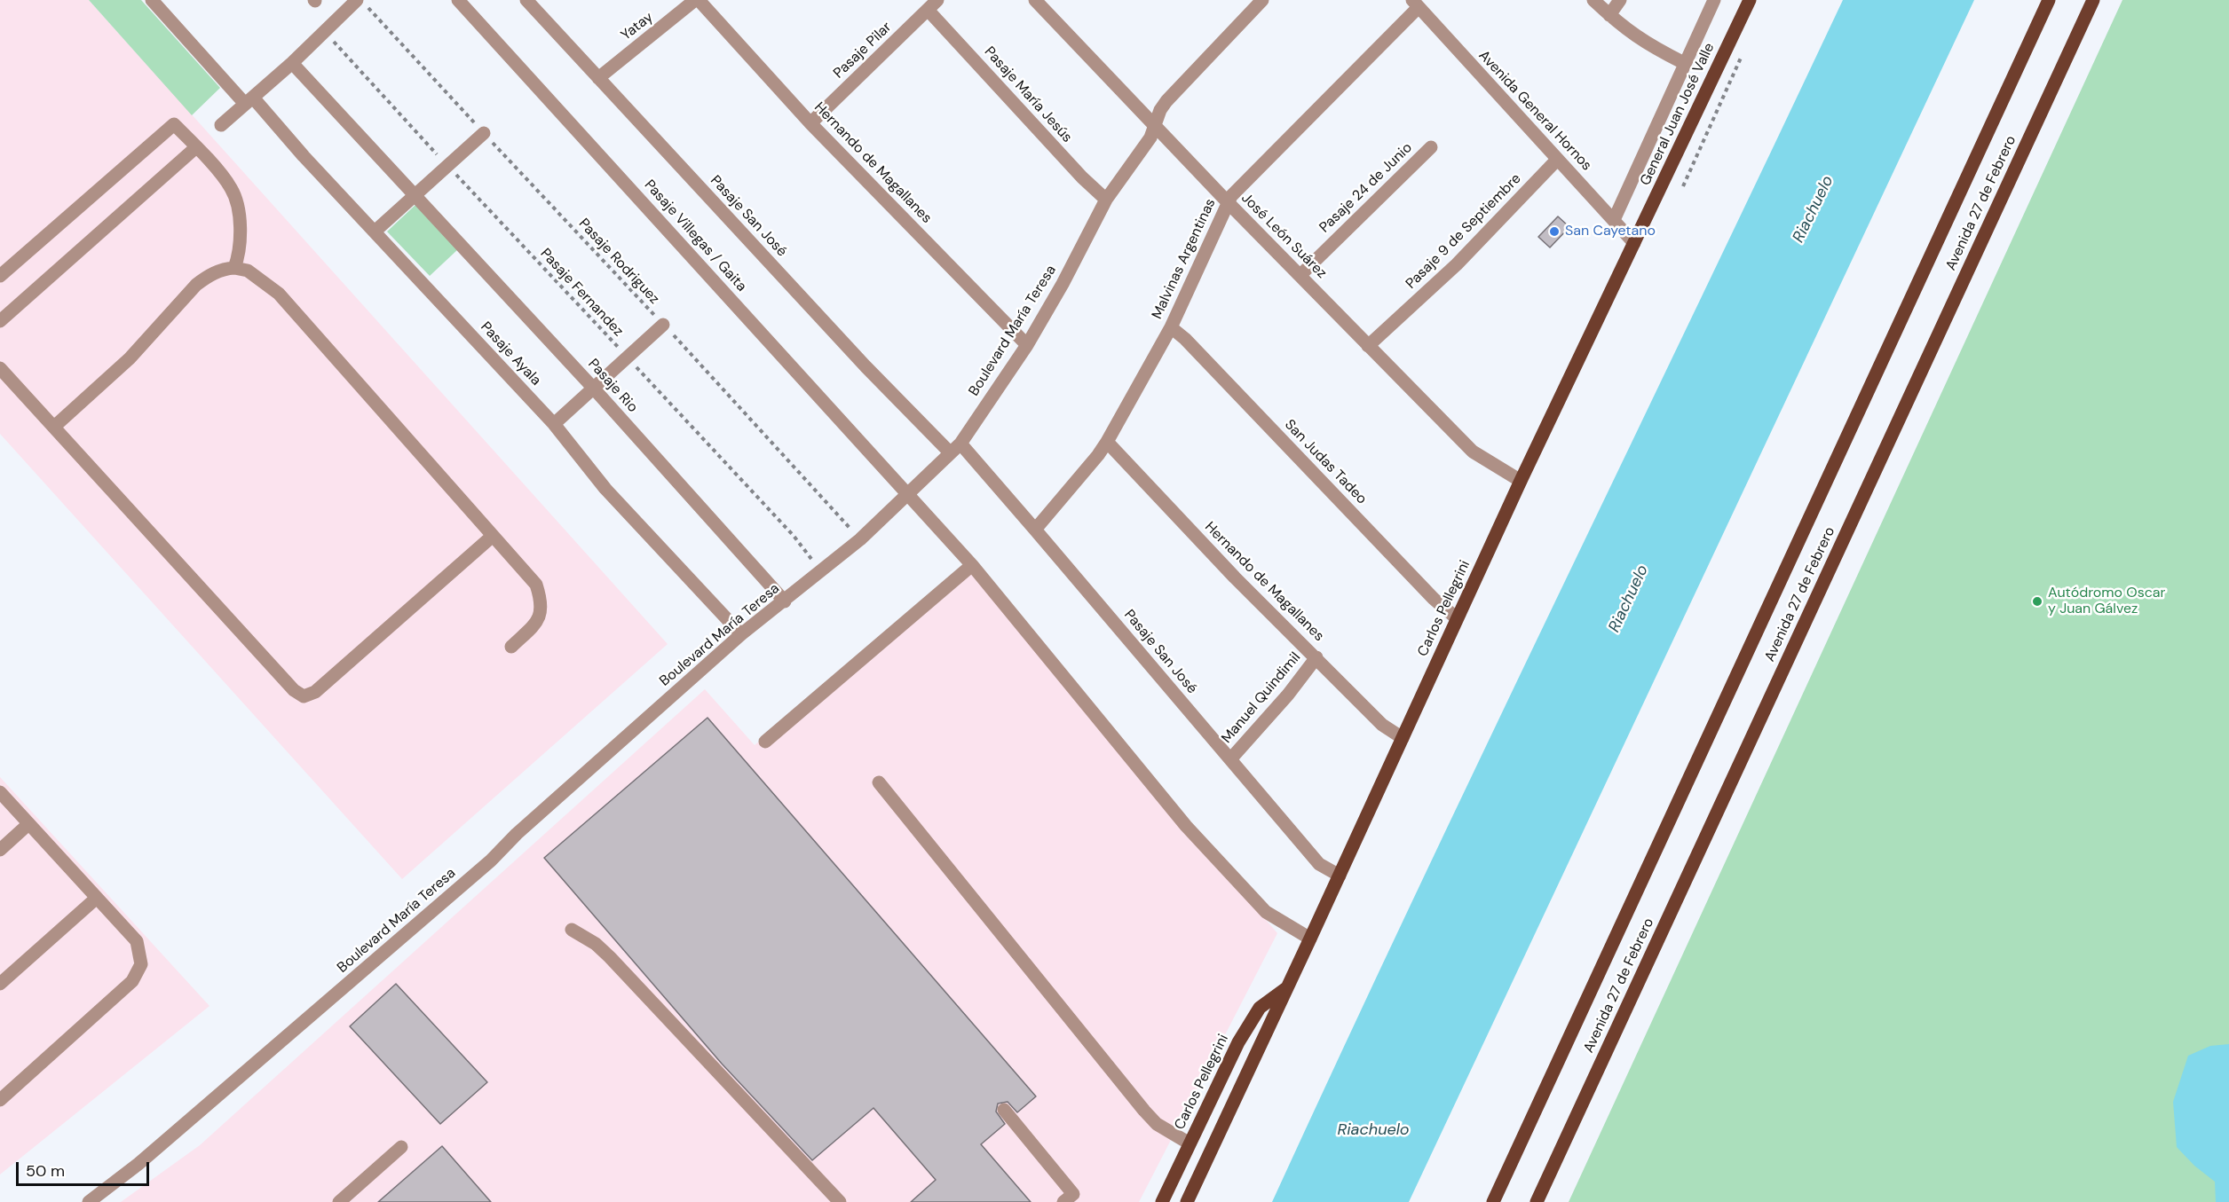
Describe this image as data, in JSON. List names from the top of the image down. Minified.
{"streets":{"main road":["General Juan José Valle","Avenida 27 de Febrero","Carlos Pellegrini"],"street":["Yatay","Pasaje Pilar","Pasaje María Jesús","Avenida General Hornos","Hernando de Magallanes","Pasaje 24 de Junio","Pasaje San José","Pasaje 9 de Septiembre","Pasaje Villegas / Gaita","José León Suárez","Malvinas Argentinas","Boulevard María Teresa","Pasaje Ayala","Pasaje Rio","San Judas Tadeo","Manuel Quindimil"],"path":["Pasaje Rodriguez","Pasaje Fernandez"]},"crossings":[["Yatay","Hernando de Magallanes"],["Yatay","Pasaje San José"],["Pasaje Pilar","Pasaje María Jesús"],["Pasaje Pilar","Hernando de Magallanes"],["Pasaje María Jesús","Boulevard María Teresa"],["Avenida General Hornos","General Juan José Valle"],["Avenida General Hornos","Pasaje 9 de Septiembre"],["Avenida General Hornos","Malvinas Argentinas"],["Avenida General Hornos","Carlos Pellegrini"],["General Juan José Valle","Carlos Pellegrini"],["Hernando de Magallanes","Malvinas Argentinas"],["Hernando de Magallanes","Boulevard María Teresa"],["Hernando de Magallanes","Carlos Pellegrini"],["Hernando de Magallanes","Manuel Quindimil"],["Pasaje 24 de Junio","José León Suárez"],["Pasaje San José","Malvinas Argentinas"],["Pasaje San José","Boulevard María Teresa"],["Pasaje San José","Carlos Pellegrini"],["Pasaje San José","Manuel Quindimil"],["Pasaje 9 de Septiembre","José León Suárez"],["Pasaje Villegas / Gaita","Boulevard María Teresa"],["Pasaje Villegas / Gaita","Carlos Pellegrini"],["José León Suárez","Malvinas Argentinas"],["José León Suárez","Boulevard María Teresa"],["José León Suárez","Carlos Pellegrini"],["Malvinas Argentinas","San Judas Tadeo"],["Pasaje Rodriguez","Boulevard María Teresa"],["Pasaje Fernandez","Boulevard María Teresa"],["Boulevard María Teresa","Pasaje Ayala"],["Boulevard María Teresa","Pasaje Rio"],["San Judas Tadeo","Carlos Pellegrini"]],"water":["Riachuelo"],"places":["San Cayetano","Autódromo Oscar y Juan Gálvez"],"scale_bar":"50 m"}
